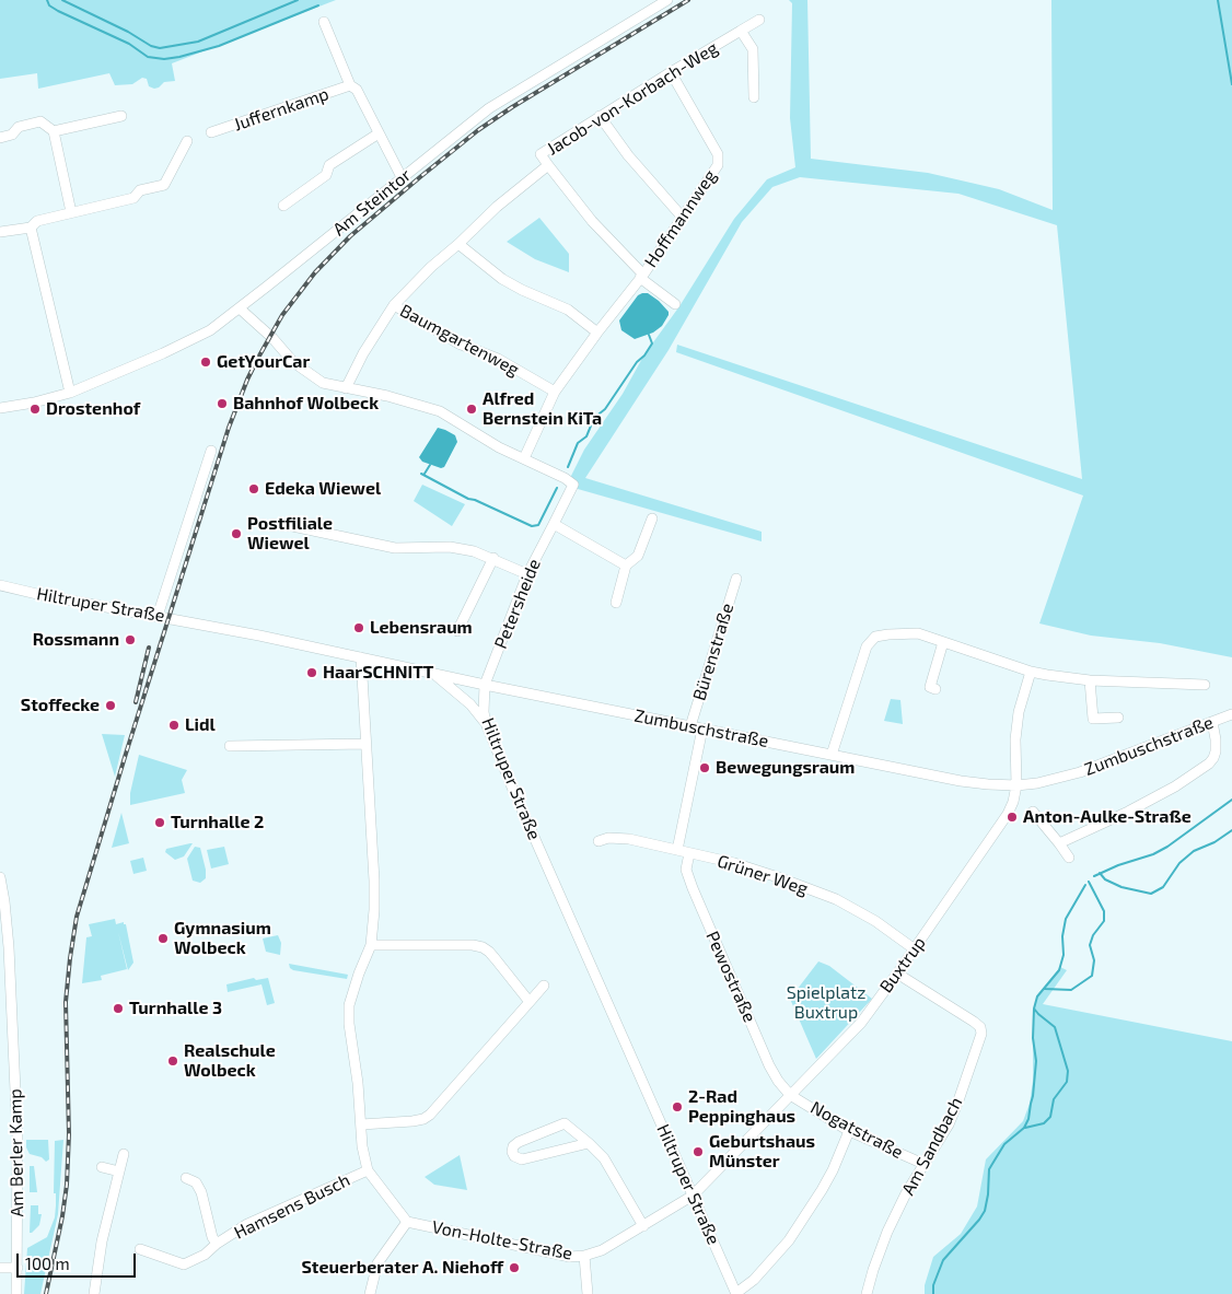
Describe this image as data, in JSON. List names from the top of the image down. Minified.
{"streets":{"street":["Jacob-von-Korbach-Weg","Juffernkamp","Am Steintor","Hoffmannweg","Baumgartenweg","Petersheide","Hiltruper Straße","Bürenstraße","Zumbuschstraße","Grüner Weg","Buxtrup","Pewostraße","Nogatstraße","Am Sandbach","Am Berler Kamp","Hamsens Busch","Von-Holte-Straße"]},"crossings":[["Jacob-von-Korbach-Weg","Hoffmannweg"],["Jacob-von-Korbach-Weg","Baumgartenweg"],["Juffernkamp","Am Steintor"],["Hoffmannweg","Baumgartenweg"],["Hoffmannweg","Petersheide"],["Petersheide","Hiltruper Straße"],["Petersheide","Zumbuschstraße"],["Hiltruper Straße","Zumbuschstraße"],["Hiltruper Straße","Buxtrup"],["Hiltruper Straße","Von-Holte-Straße"],["Bürenstraße","Zumbuschstraße"],["Zumbuschstraße","Buxtrup"],["Grüner Weg","Buxtrup"],["Grüner Weg","Pewostraße"],["Buxtrup","Pewostraße"],["Buxtrup","Nogatstraße"],["Buxtrup","Am Sandbach"],["Buxtrup","Von-Holte-Straße"],["Pewostraße","Nogatstraße"],["Nogatstraße","Am Sandbach"],["Hamsens Busch","Von-Holte-Straße"]],"parks":["Spielplatz Buxtrup"],"places":["GetYourCar","Bahnhof Wolbeck","Drostenhof","Alfred Bernstein KiTa","Edeka Wiewel","Postfiliale Wiewel","Lebensraum","Rossmann","HaarSCHNITT","Stoffecke","Lidl","Bewegungsraum","Anton-Aulke-Straße","Turnhalle 2","Gymnasium Wolbeck","Turnhalle 3","Realschule Wolbeck","2-Rad Peppinghaus","Geburtshaus Münster","Steuerberater A. Niehoff"],"scale_bar":"100 m"}
